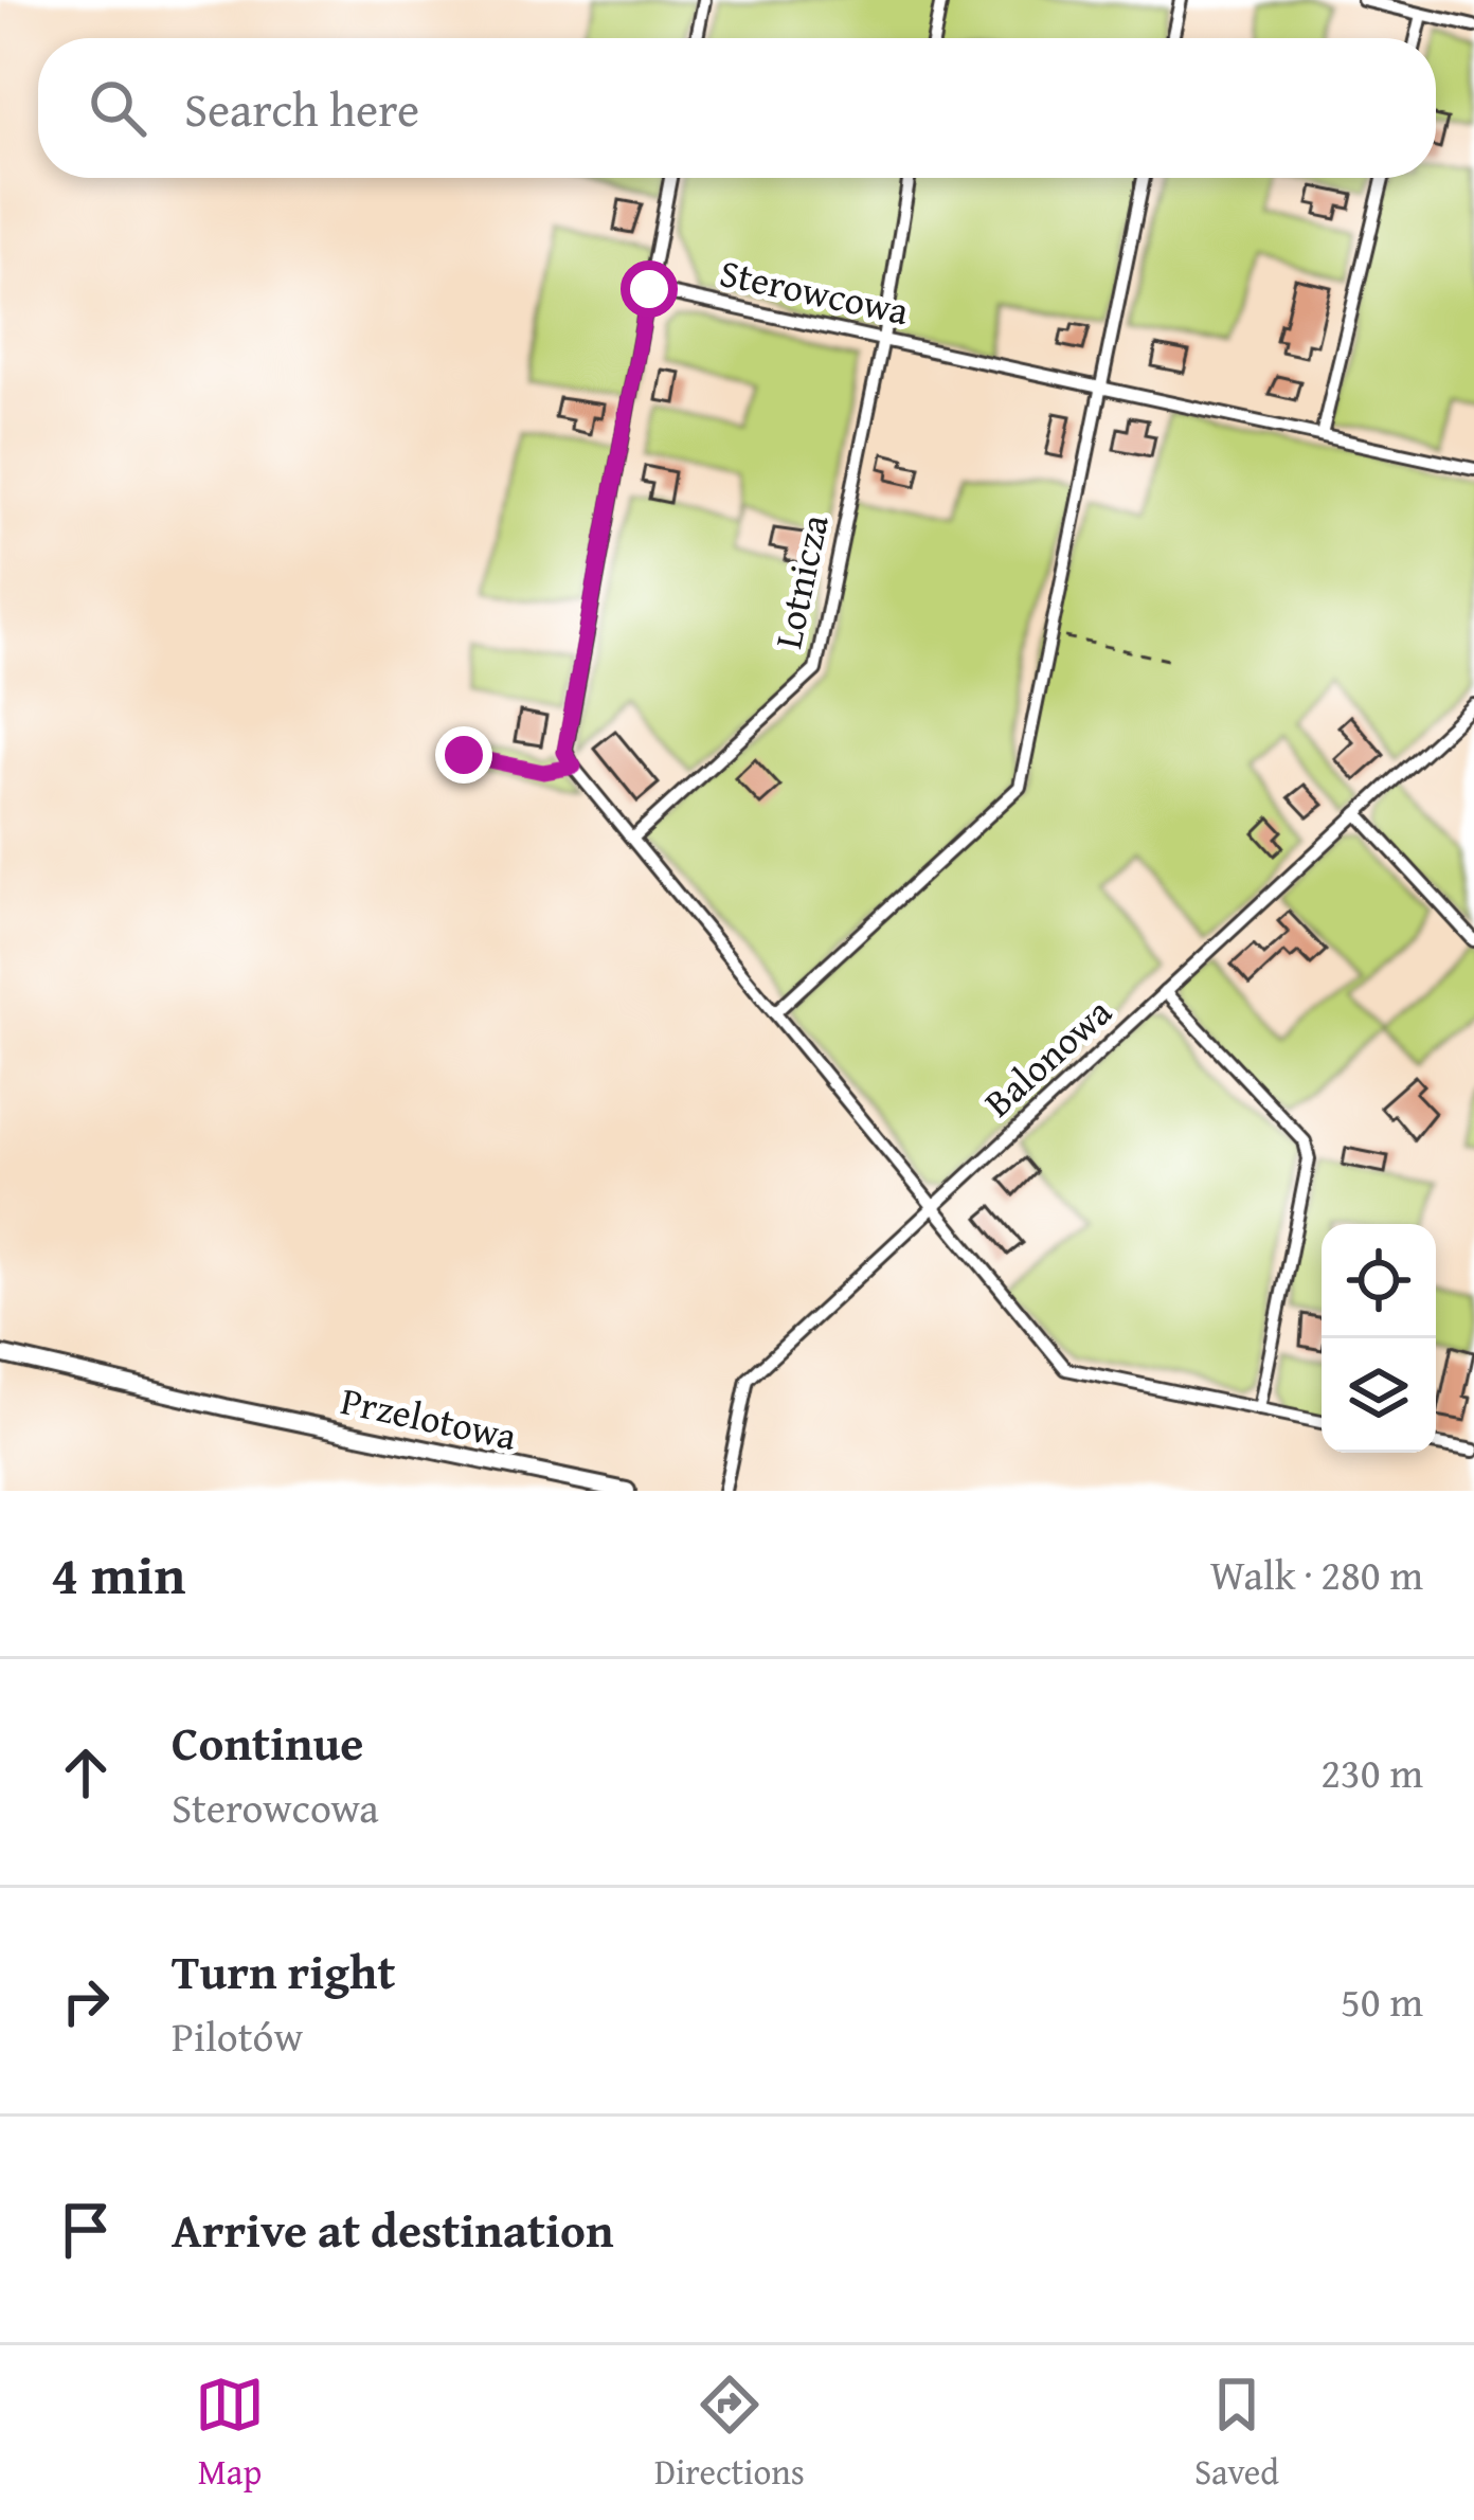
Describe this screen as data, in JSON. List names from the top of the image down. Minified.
{"streets":{"street":["Sterowcowa","Lotnicza","Balonowa","Przelotowa"]},"crossings":[["Sterowcowa","Lotnicza"]],"page":{"search":"Search here","heading":["4 min","Walk · 280 m"],"list":[["Continue","Sterowcowa","230 m"],["Turn right","Pilotów","50 m"],"Arrive at destination"],"nav":["Map","Directions","Saved"]}}
